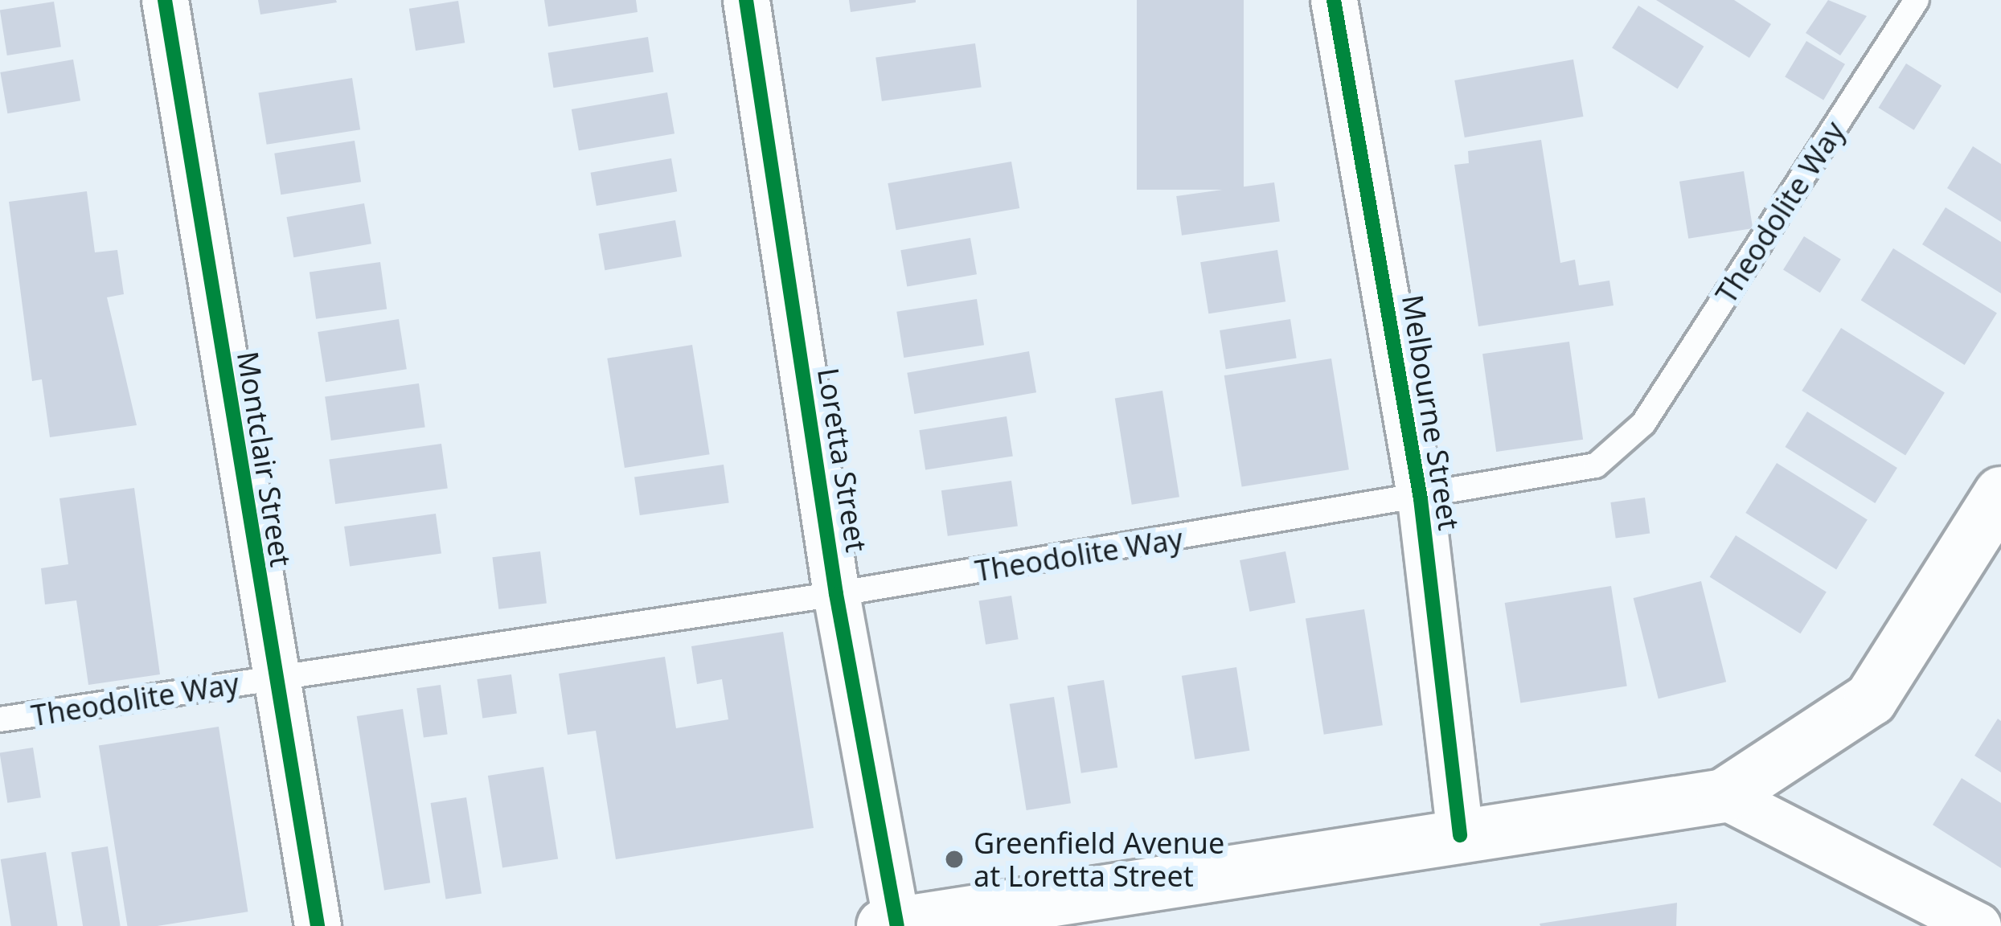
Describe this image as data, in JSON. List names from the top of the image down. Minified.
{"streets":{"street":["Melbourne Street","Montclair Street","Loretta Street"],"lane":["Theodolite Way"]},"crossings":[["Theodolite Way","Melbourne Street"],["Theodolite Way","Montclair Street"],["Theodolite Way","Loretta Street"]],"places":["Greenfield Avenue at Loretta Street"]}
